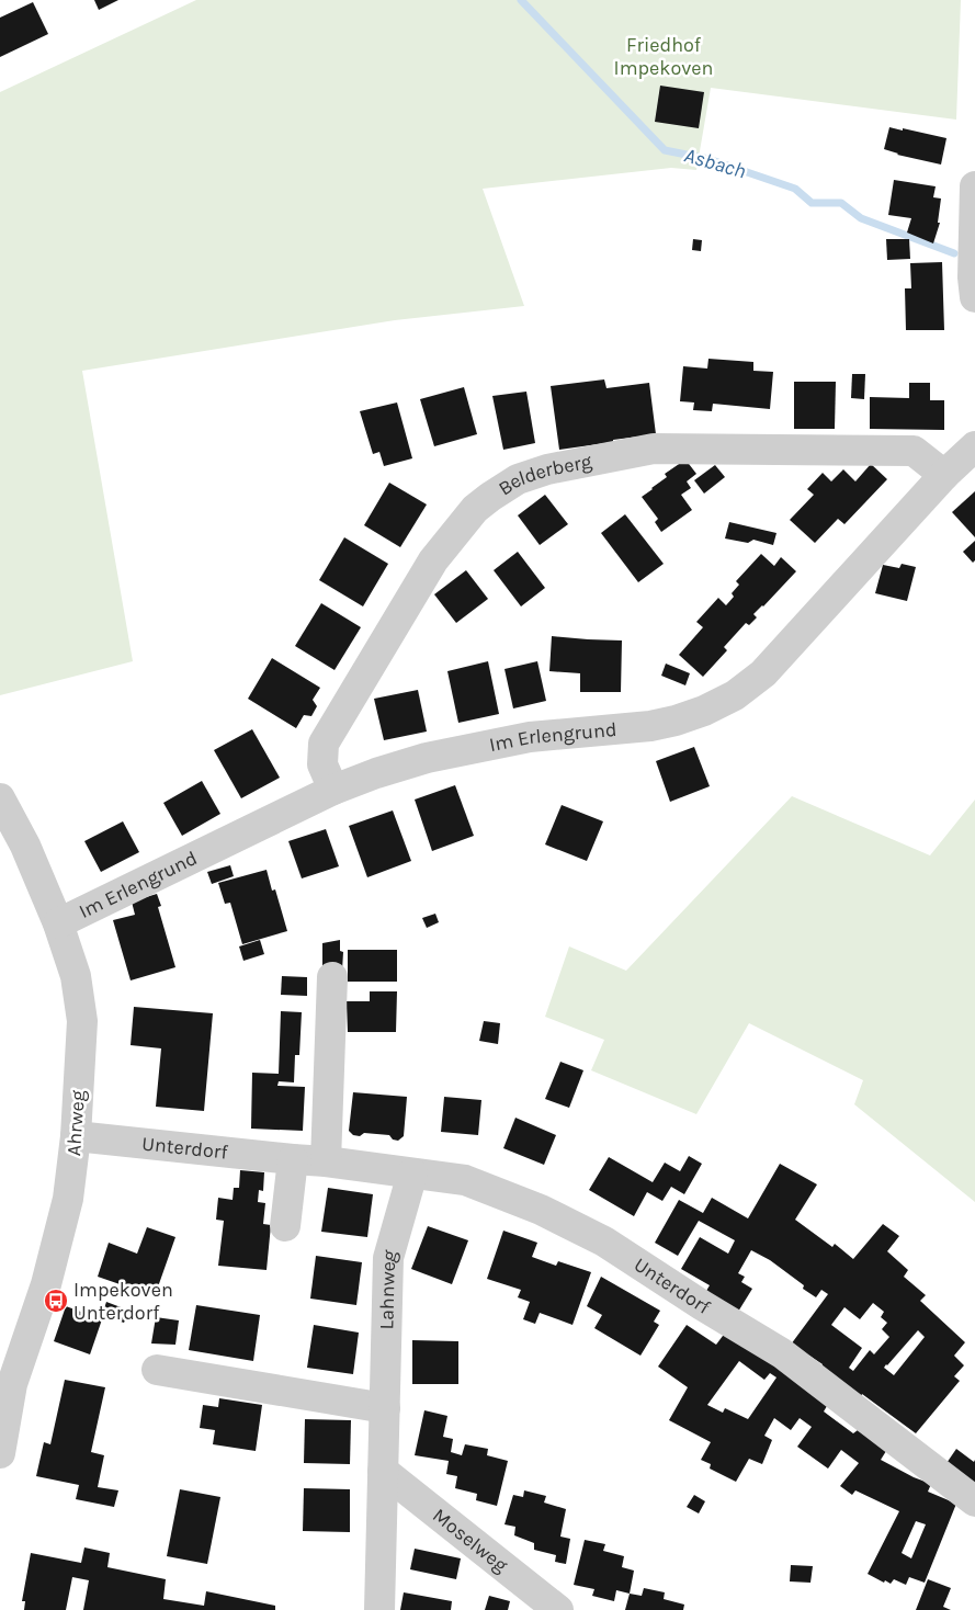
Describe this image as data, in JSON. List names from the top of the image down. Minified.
{"streets":{"street":["Belderberg","Im Erlengrund","Ahrweg","Unterdorf","Lahnweg","Moselweg"]},"crossings":[["Belderberg","Im Erlengrund"],["Im Erlengrund","Ahrweg"],["Ahrweg","Unterdorf"],["Unterdorf","Lahnweg"],["Lahnweg","Moselweg"]],"water":["Asbach"],"parks":["Friedhof Impekoven"],"places":{"bus stop":["Impekoven Unterdorf"]}}
